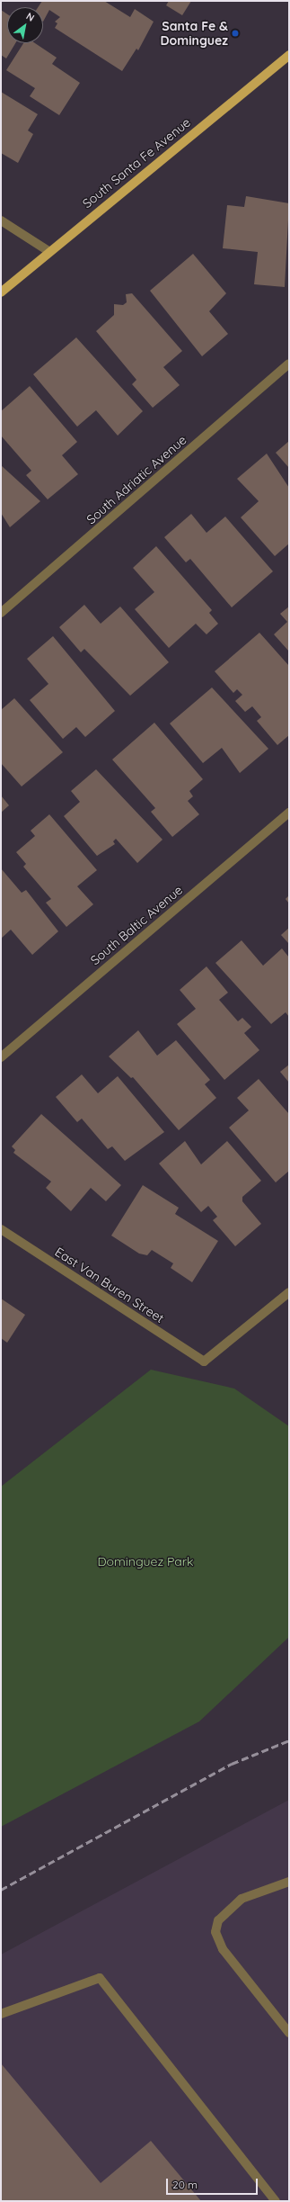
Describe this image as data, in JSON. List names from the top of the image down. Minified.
{"streets":{"main road":["South Santa Fe Avenue"],"street":["South Adriatic Avenue","South Baltic Avenue","East Van Buren Street"]},"parks":["Dominguez Park"],"places":["Santa Fe & Dominguez"],"scale_bar":"20 m","north":"top right"}
